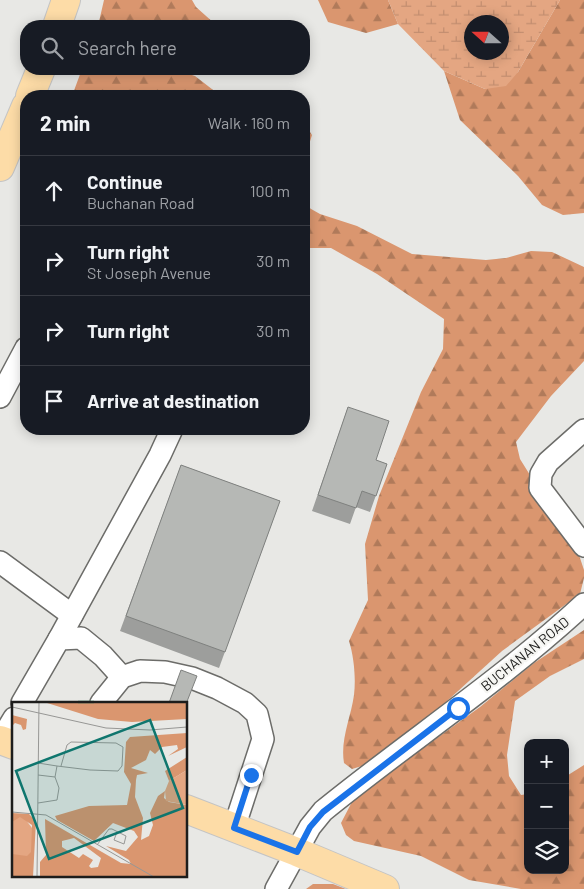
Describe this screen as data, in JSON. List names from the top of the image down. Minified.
{"streets":{"street":["BUCHANAN ROAD"]},"north":"left","page":{"search":"Search here","heading":["2 min","Walk · 160 m"],"list":[["Continue","Buchanan Road","100 m"],["Turn right","St Joseph Avenue","30 m"],["Turn right","30 m"],"Arrive at destination"],"map_buttons":["+","−"]}}
